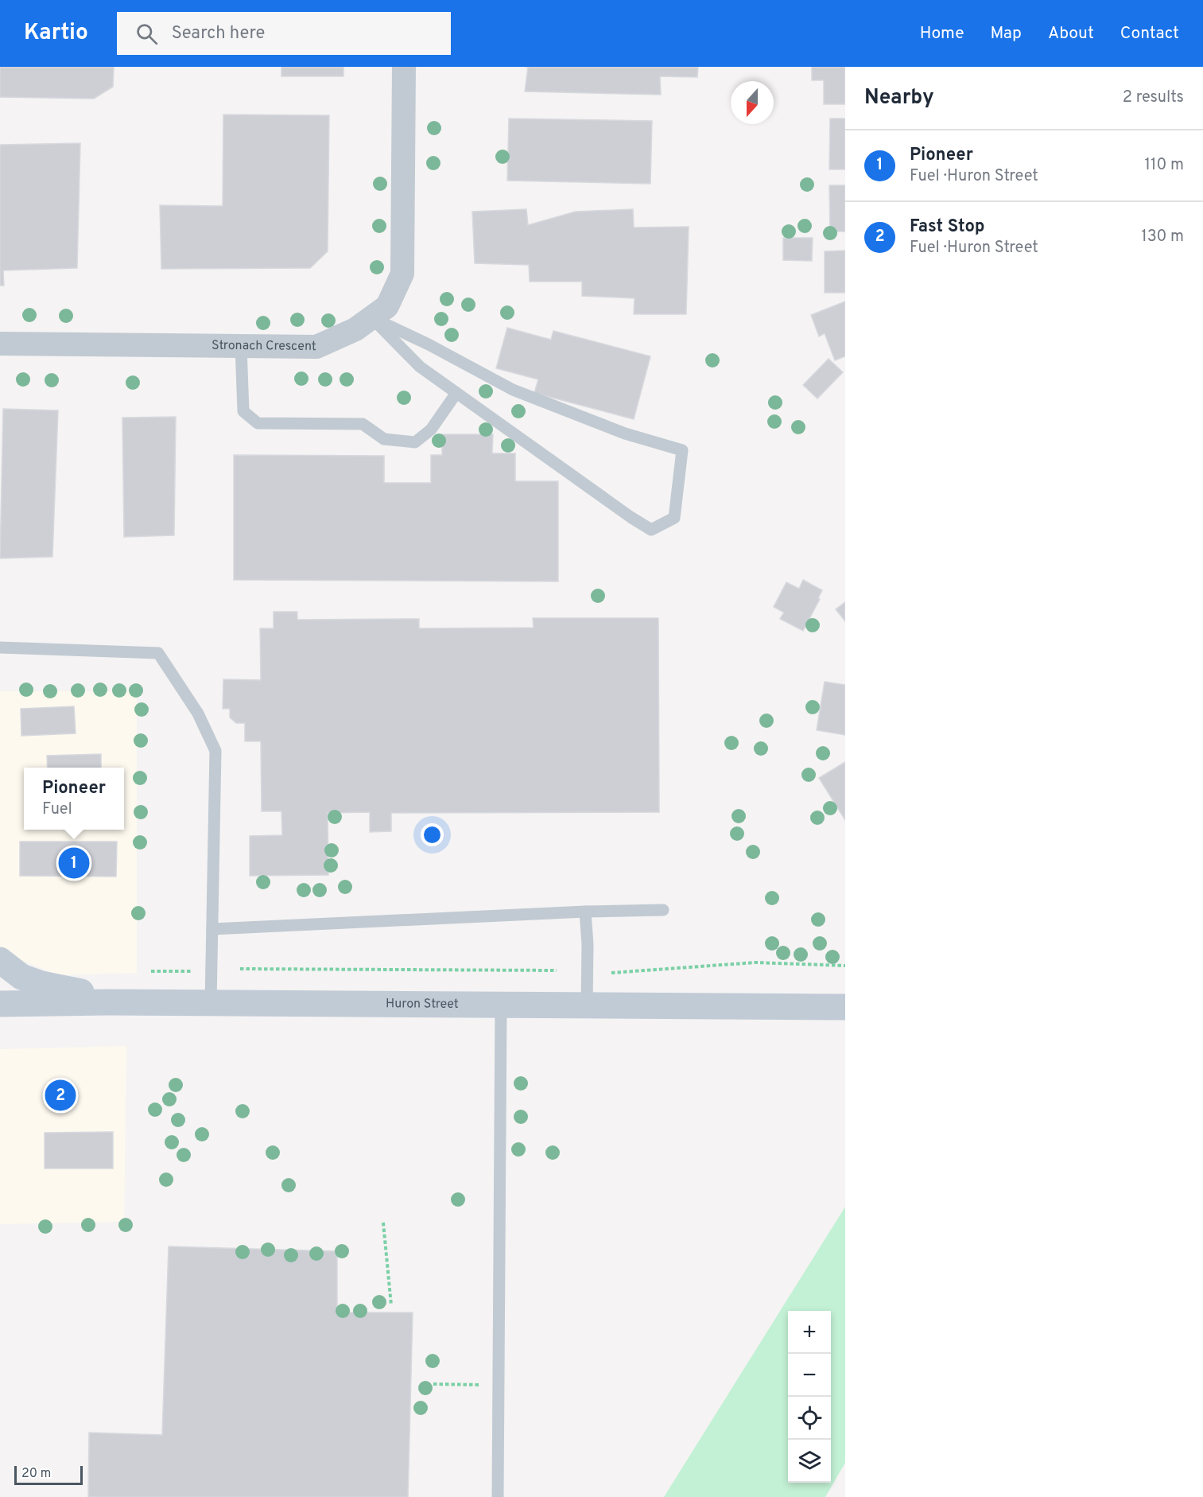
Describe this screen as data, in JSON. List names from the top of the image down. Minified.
{"streets":{"main road":["Huron Street"],"street":["Stronach Crescent"]},"scale_bar":"20 m","north":"bottom","page":{"header":"Kartio","search":"Search here","nav":["Home","Map","About","Contact"],"heading":["Nearby","2 results"],"list":[{"mark":"1","name":"Pioneer","note":"Fuel · Huron Street","value":"110 m"},{"mark":"2","name":"Fast Stop","note":"Fuel · Huron Street","value":"130 m"}],"popup":["Pioneer","Fuel"],"pins":["1","2"],"map_buttons":["+","−"],"scale":"20 m"}}
